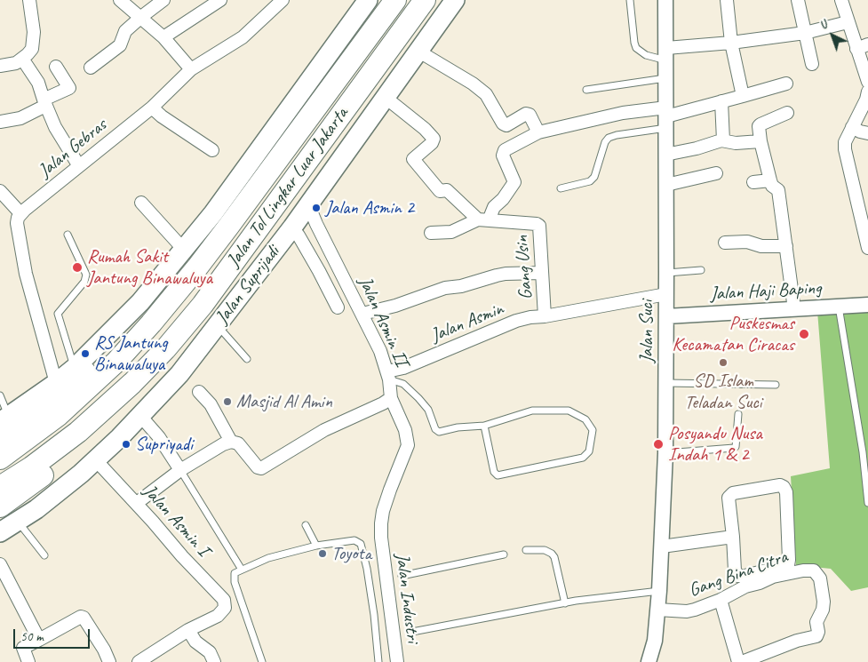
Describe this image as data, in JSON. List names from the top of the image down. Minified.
{"streets":{"highway":["Jalan Tol Lingkar Luar Jakarta"],"main road":["Jalan Suprijadi"],"street":["Jalan Gebras","Gang Usin","Jalan Haji Baping","Jalan Asmin II","Jalan Asmin","Jalan Suci","Jalan Asmin I","Gang Bina Citra","Jalan Industri"]},"crossings":[["Gang Usin","Jalan Asmin"],["Jalan Suprijadi","Jalan Asmin II"],["Jalan Suprijadi","Jalan Asmin I"],["Jalan Haji Baping","Jalan Suci"],["Jalan Asmin II","Jalan Asmin"],["Jalan Asmin II","Jalan Industri"],["Jalan Asmin","Jalan Suci"],["Jalan Suci","Gang Bina Citra"]],"places":["Jalan Asmin 2","Rumah Sakit Jantung Binawaluya","Puskesmas Kecamatan Ciracas","RS Jantung Binawaluya","SD Islam Teladan Suci","Masjid Al Amin","Supriyadi","Posyandu Nusa Indah 1 & 2","Toyota"],"scale_bar":"50 m","north":"top left"}
